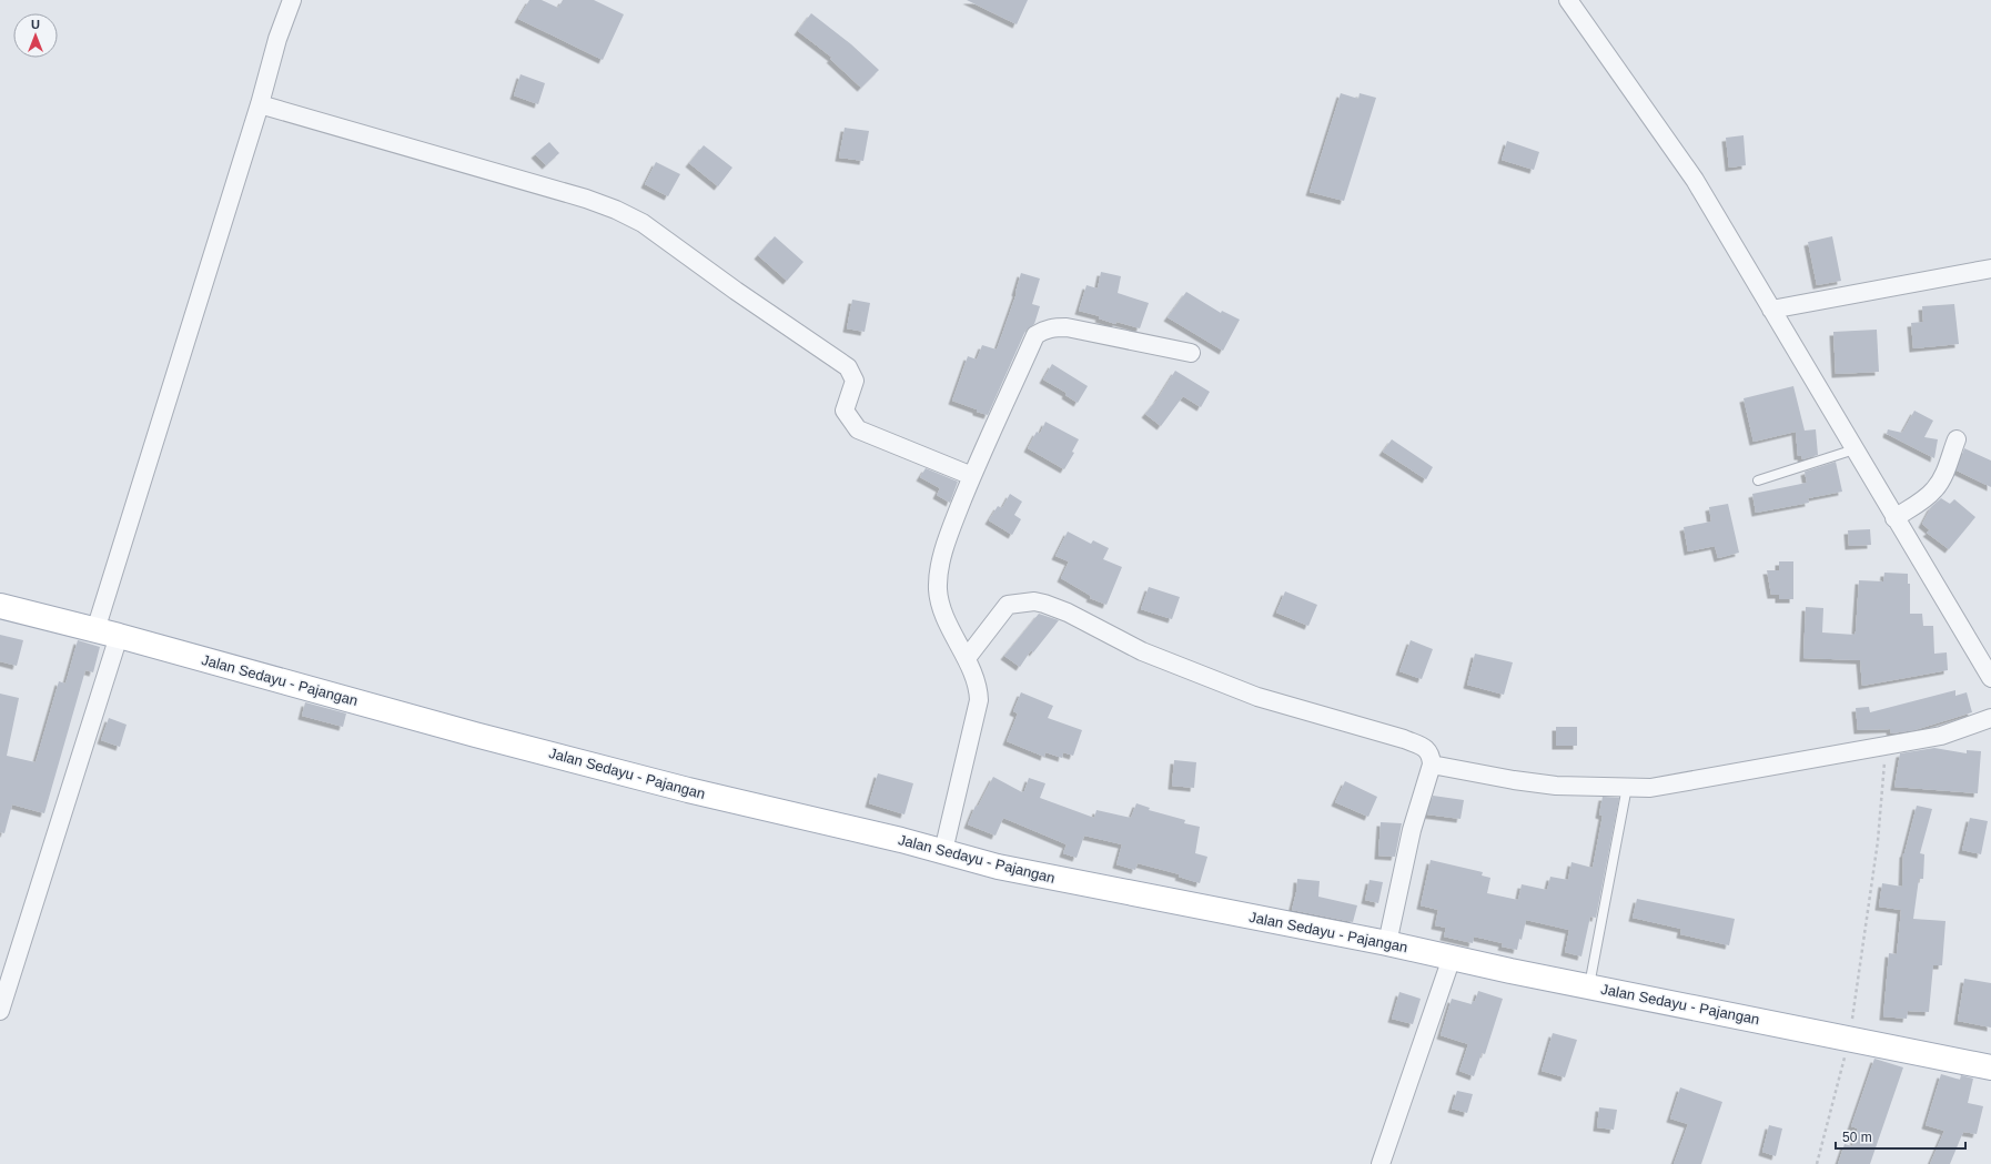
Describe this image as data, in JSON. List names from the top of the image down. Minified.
{"streets":{"main road":["Jalan Sedayu - Pajangan"]},"scale_bar":"50 m","north":"top"}
